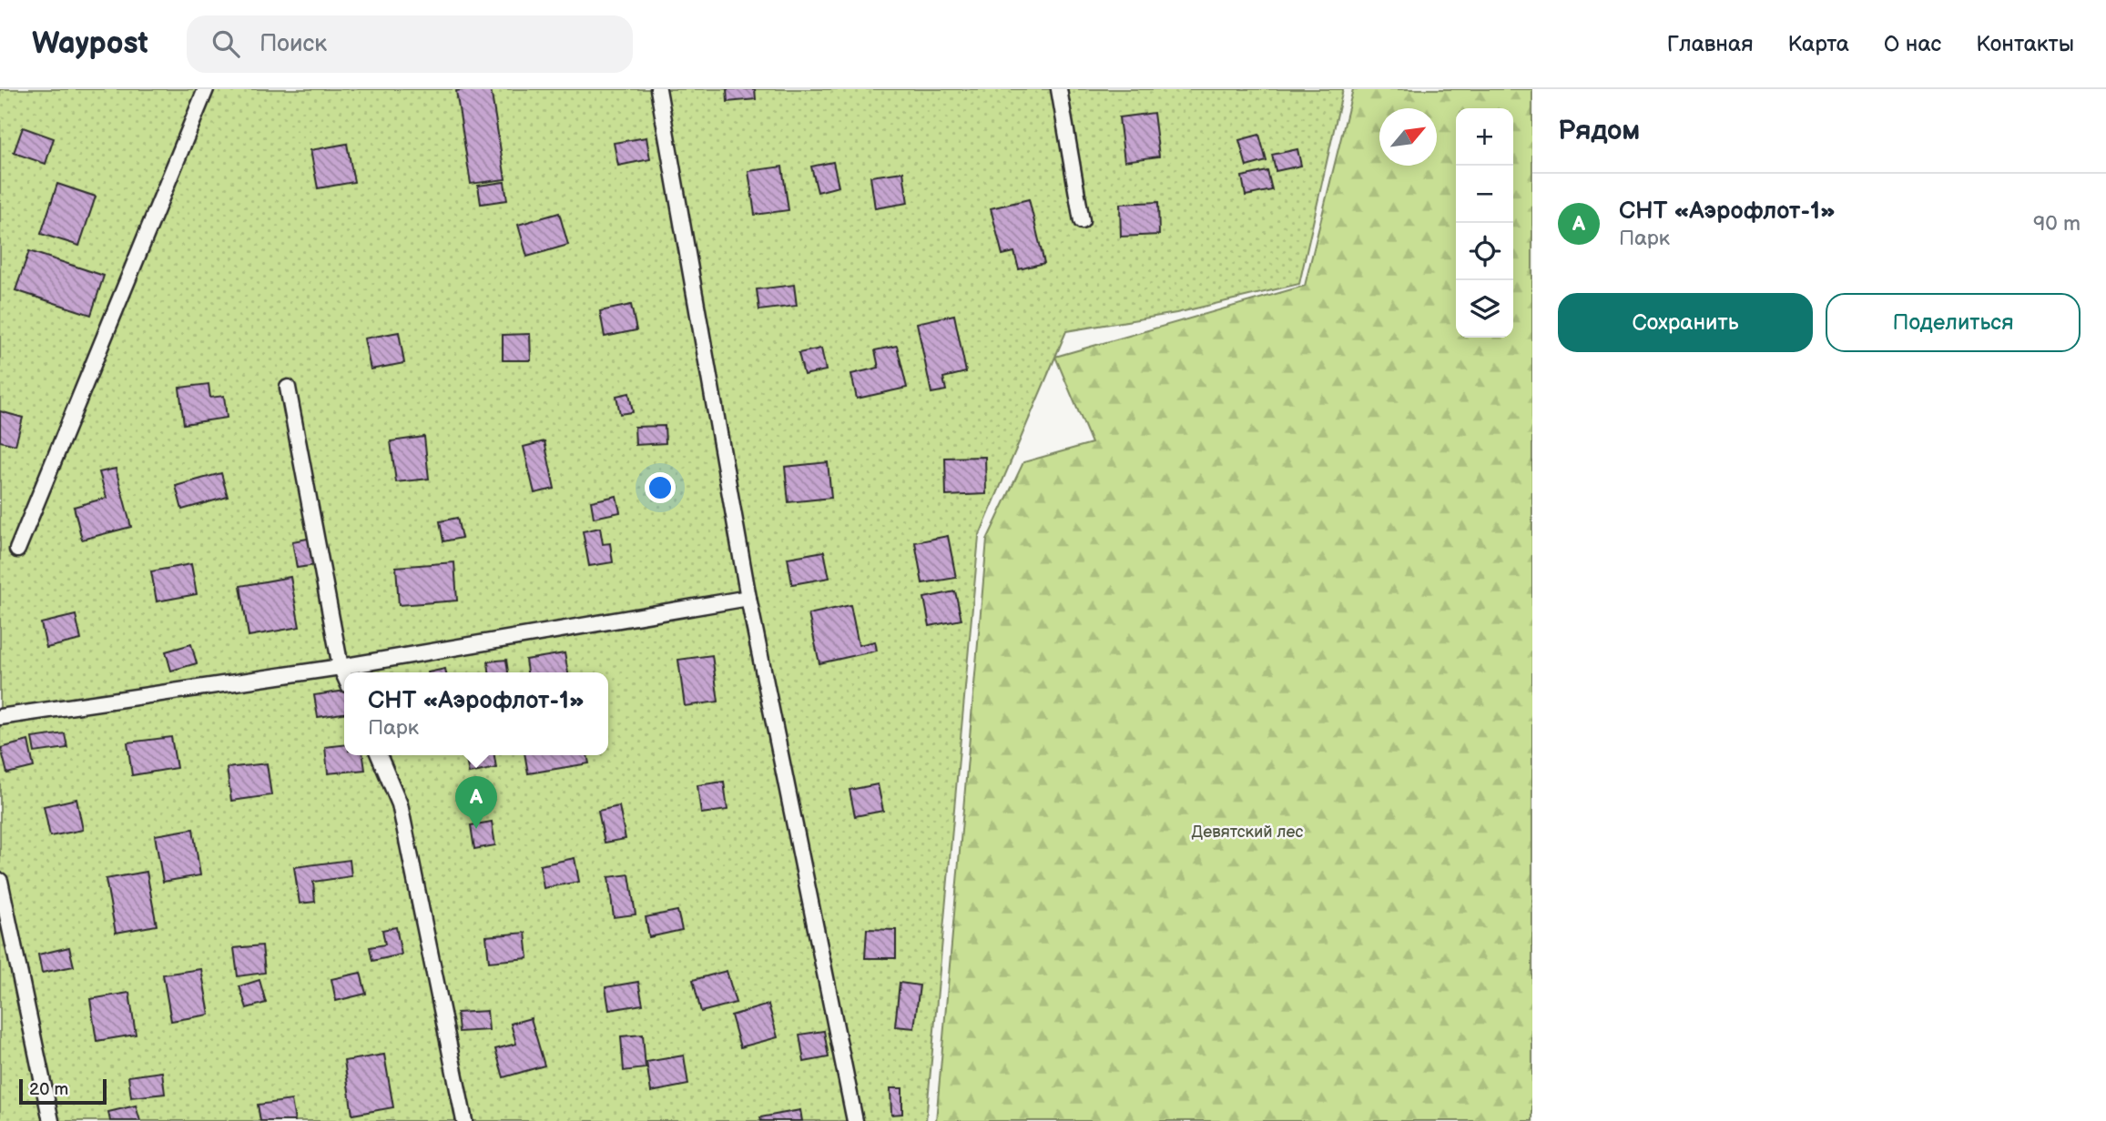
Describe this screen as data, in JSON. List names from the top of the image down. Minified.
{"parks":["Девятский лес"],"scale_bar":"20 m","north":"top right","page":{"header":"Waypost","search":"Поиск","nav":["Главная","Карта","О нас","Контакты"],"heading":"Рядом","map_buttons":["+","−"],"list":[{"mark":"A","name":"СНТ «Аэрофлот-1»","note":"Парк","value":"90 m"}],"buttons":["Сохранить","Поделиться"],"popup":["СНТ «Аэрофлот-1»","Парк"],"pins":"A","scale":"20 m"}}
